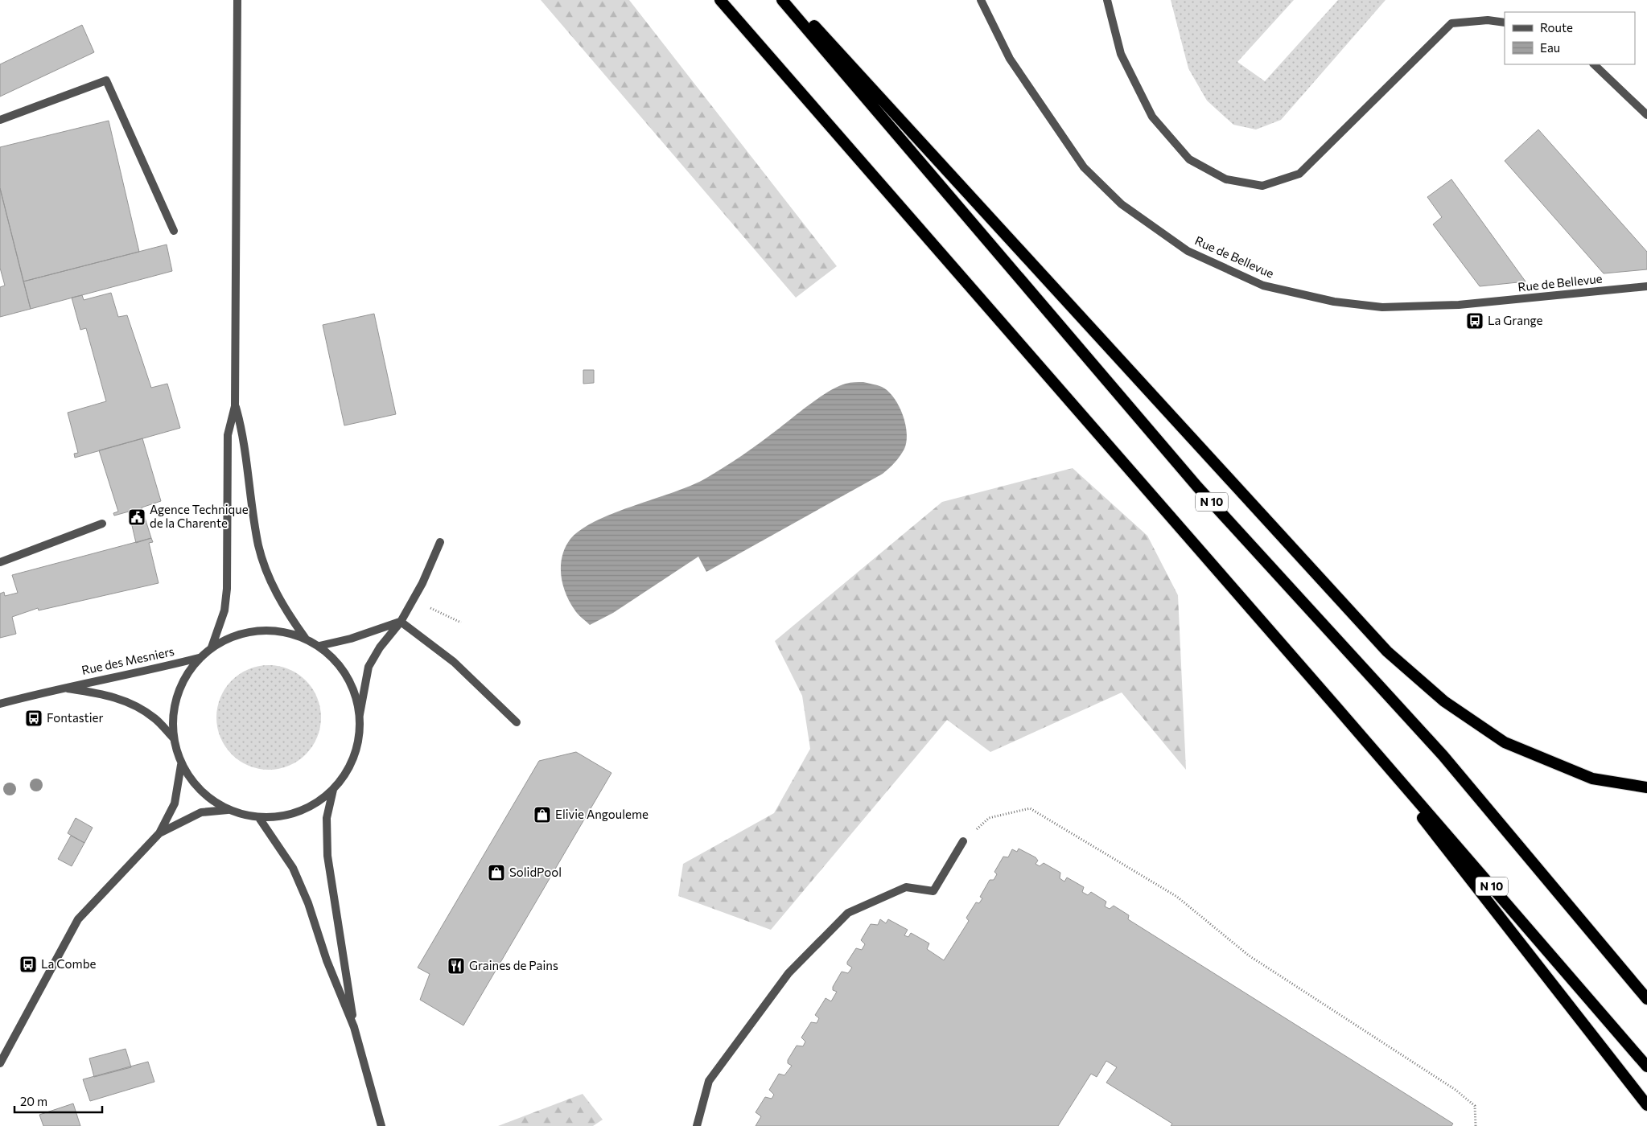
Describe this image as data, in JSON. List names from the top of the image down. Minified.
{"streets":{"highway":["N 10"],"street":["Rue de Bellevue","Rue des Mesniers"]},"places":{"bus stop":["La Grange","Fontastier","La Combe"],"public building":["Agence Technique de la Charente"],"shop":["Elivie Angouleme","SolidPool"],"restaurant":["Graines de Pains"]},"legend":["Route","Eau"],"scale_bar":"20 m"}
